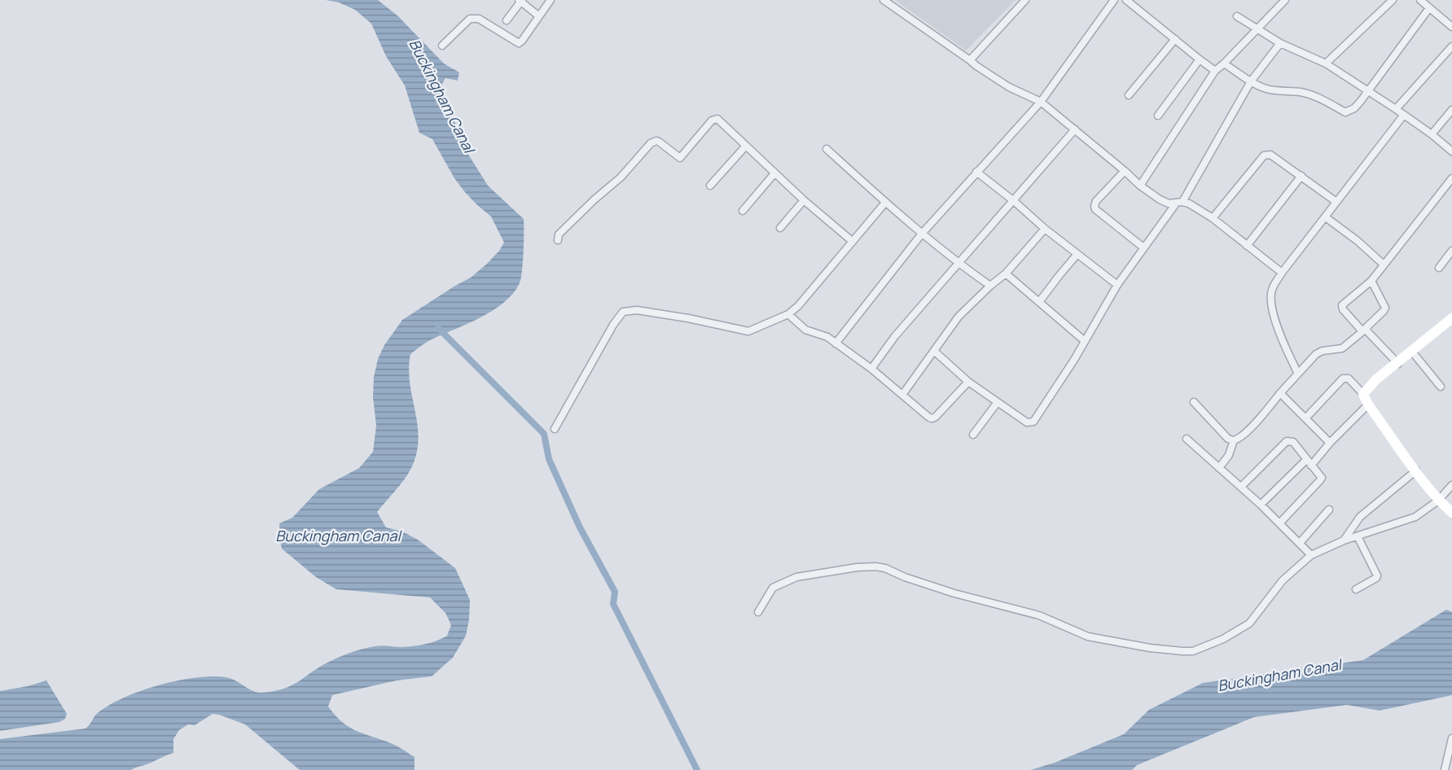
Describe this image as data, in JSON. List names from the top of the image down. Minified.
{"water":["Buckingham Canal"]}
